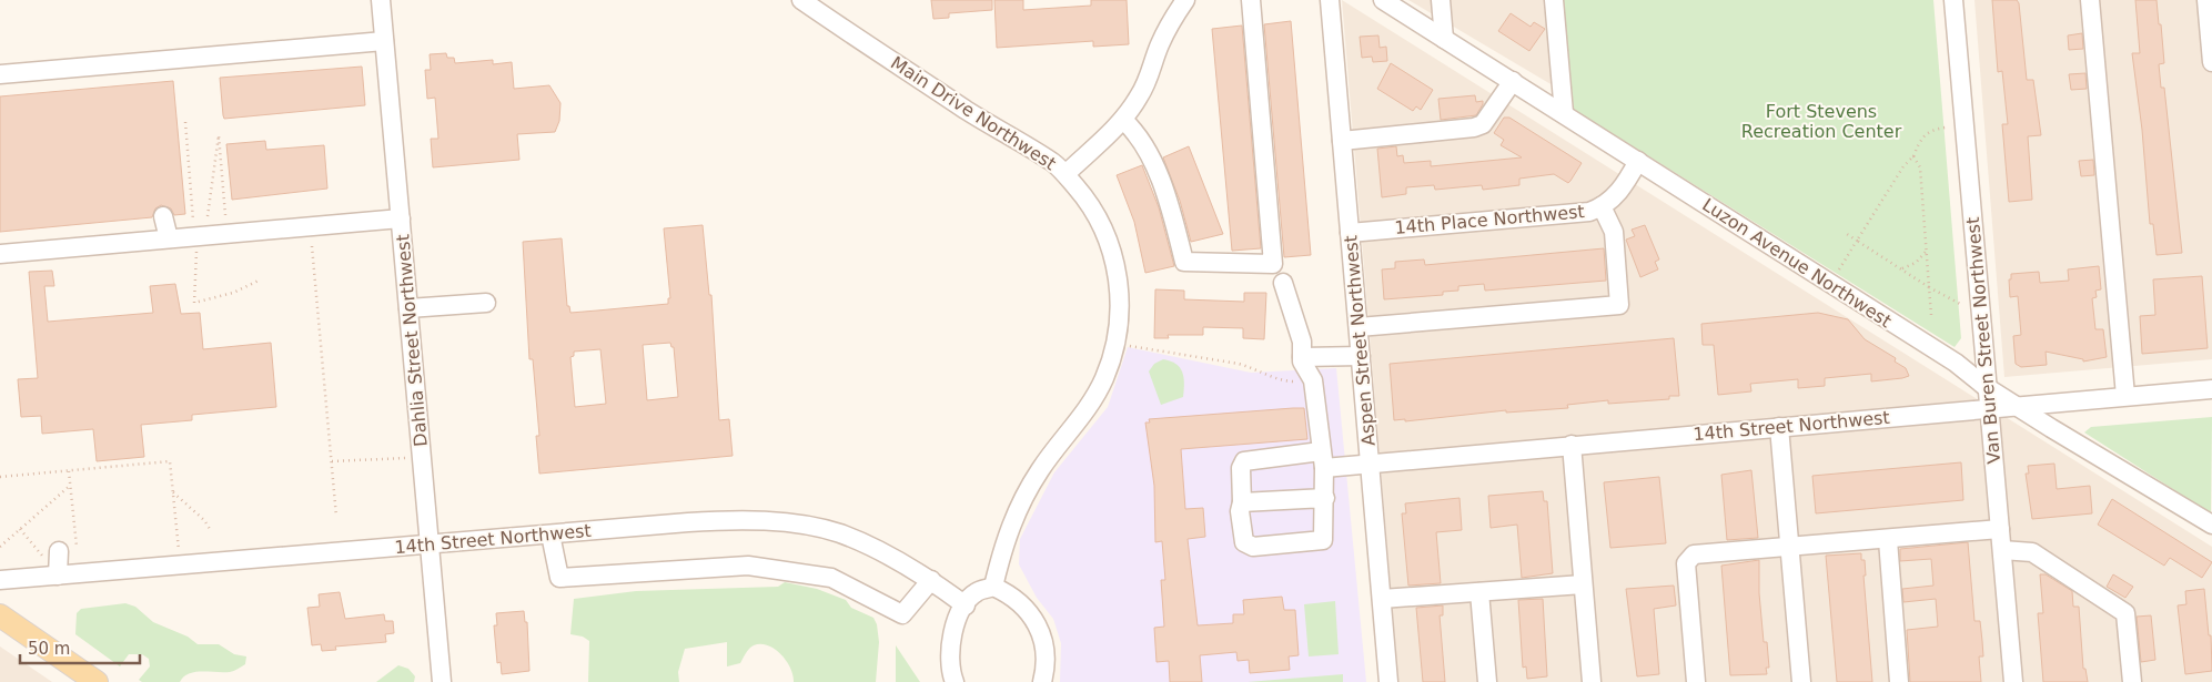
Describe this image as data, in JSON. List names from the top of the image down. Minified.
{"streets":{"street":["Main Drive Northwest","14th Place Northwest","Luzon Avenue Northwest","Dahlia Street Northwest","Aspen Street Northwest","Van Buren Street Northwest","14th Street Northwest"]},"crossings":[["14th Place Northwest","Luzon Avenue Northwest"],["14th Place Northwest","Aspen Street Northwest"],["Luzon Avenue Northwest","Van Buren Street Northwest"],["Luzon Avenue Northwest","14th Street Northwest"],["Dahlia Street Northwest","14th Street Northwest"],["Aspen Street Northwest","14th Street Northwest"],["Van Buren Street Northwest","14th Street Northwest"]],"parks":["Fort Stevens Recreation Center"],"scale_bar":"50 m"}
